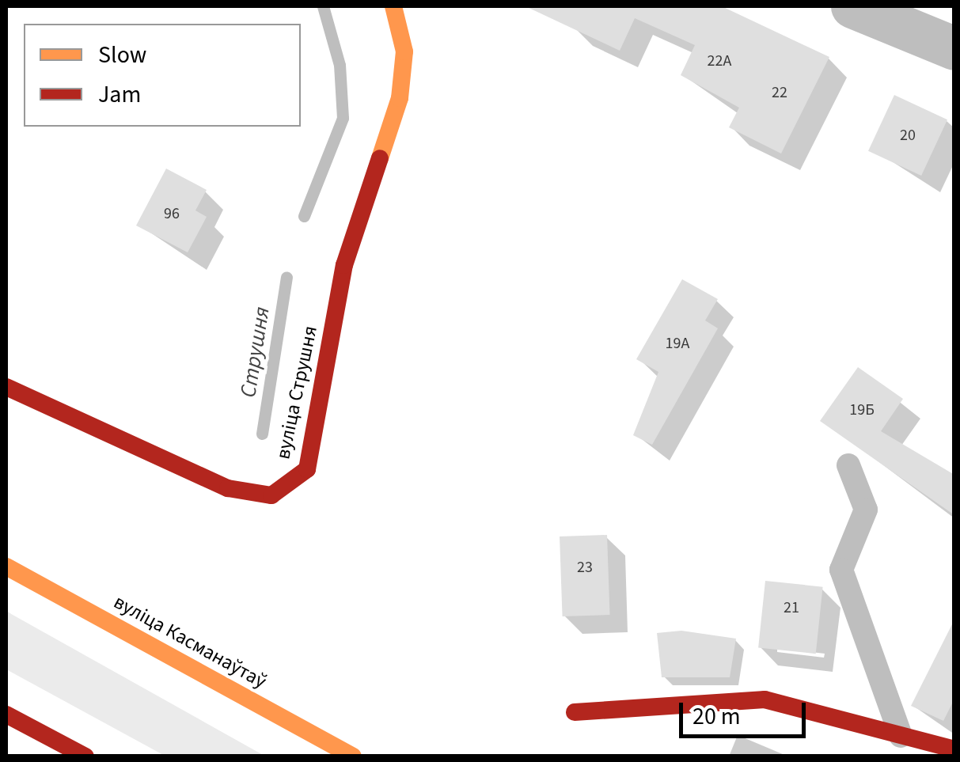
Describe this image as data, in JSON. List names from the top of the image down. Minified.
{"streets":{"street":["вуліца Струшня","вуліца Касманаўтаў"]},"water":["Струшня"],"house_numbers":["22А","22","20","96","19А","19Б","23","21"],"legend":["Slow","Jam"],"scale_bar":"20 m"}
